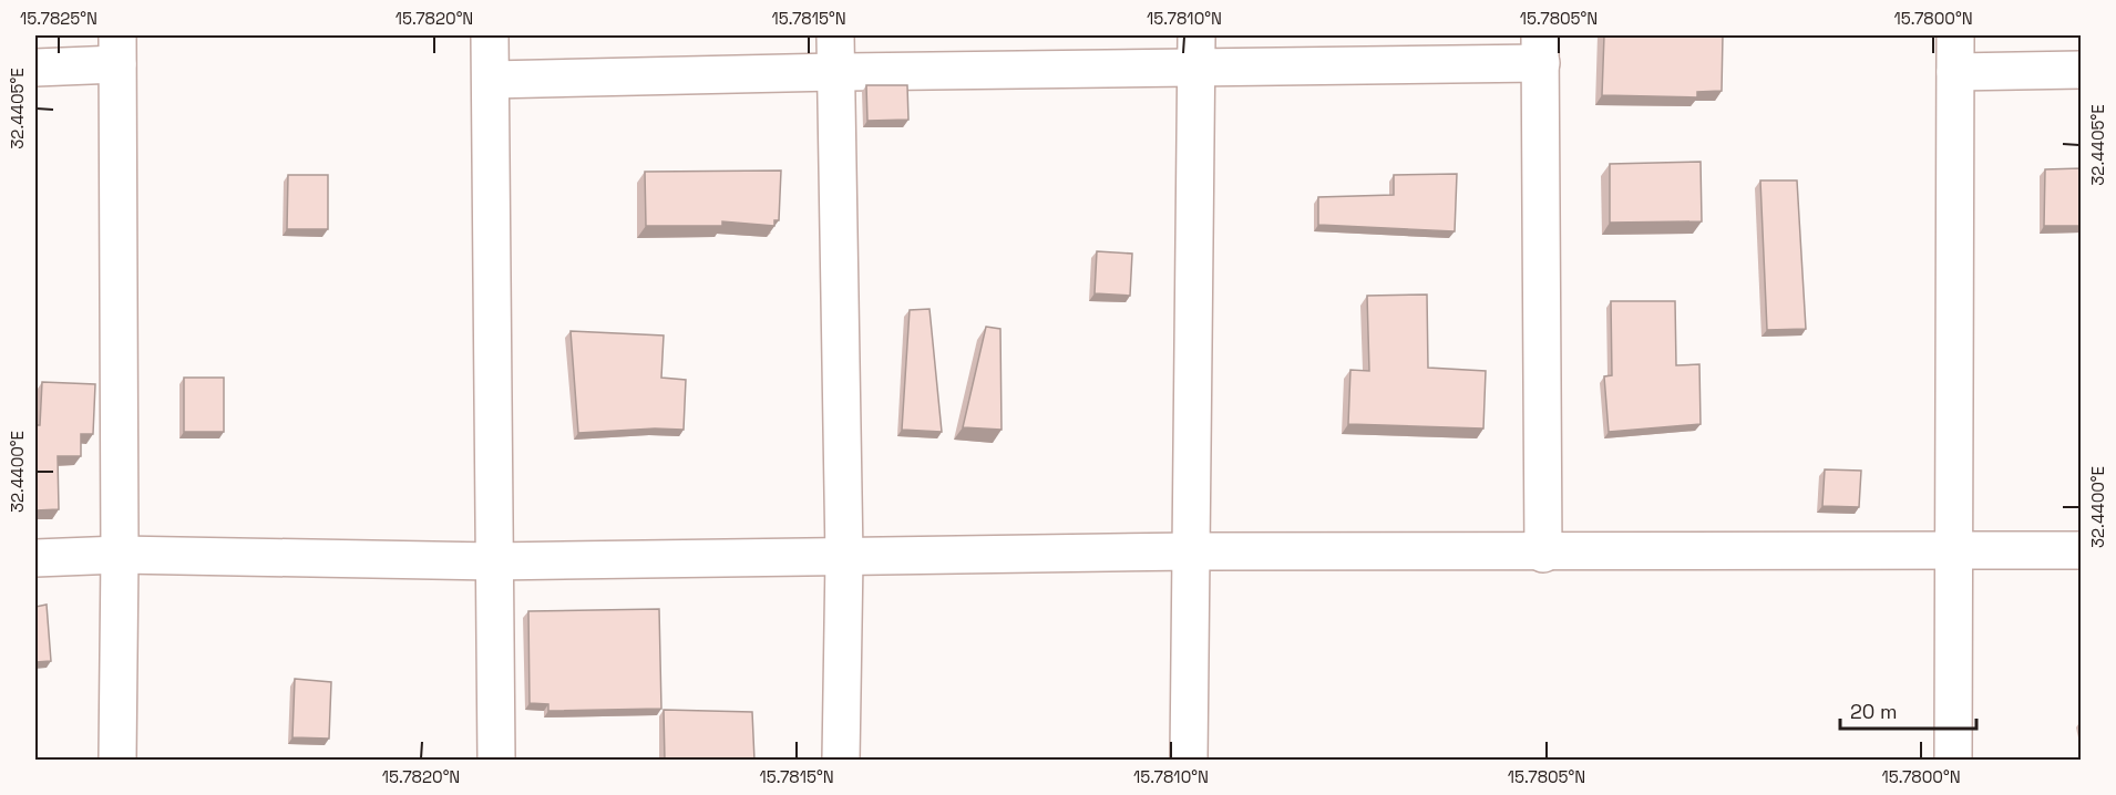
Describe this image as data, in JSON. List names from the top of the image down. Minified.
{"scale_bar":"20 m","coordinates":["15.7825°N","15.7820°N","15.7815°N","15.7810°N","15.7805°N","15.7800°N","32.4405°E","32.4400°E"]}
